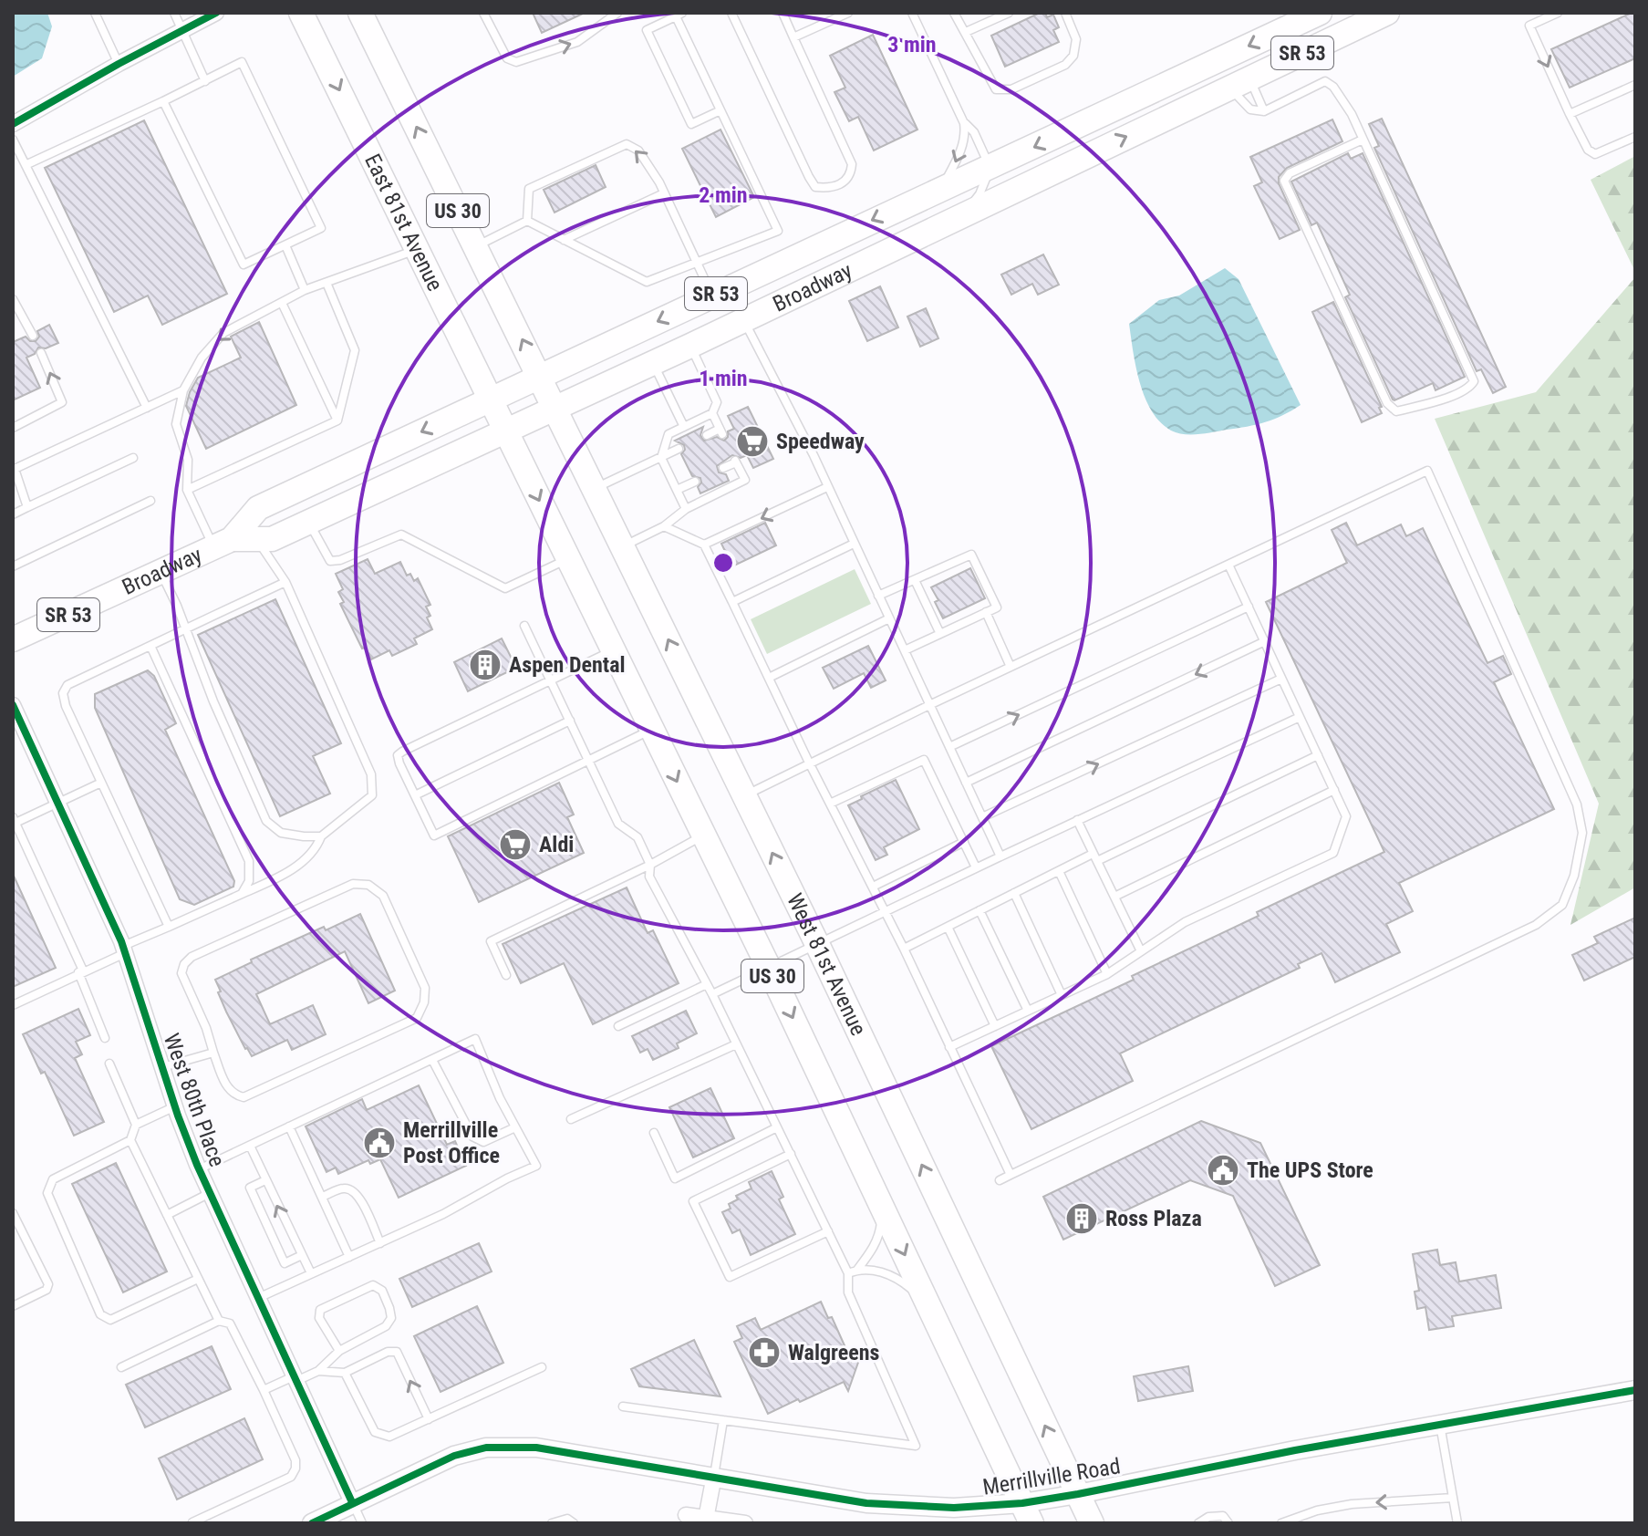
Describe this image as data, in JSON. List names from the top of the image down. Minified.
{"streets":{"main road":["SR 53","US 30","East 81st Avenue","Broadway","West 81st Avenue"],"street":["West 80th Place","Merrillville Road"]},"crossings":[["US 30","East 81st Avenue"],["US 30","Broadway"],["US 30","West 81st Avenue"],["US 30","Merrillville Road"],["East 81st Avenue","Broadway"],["Broadway","West 81st Avenue"],["West 81st Avenue","Merrillville Road"],["West 80th Place","Merrillville Road"]],"places":{"supermarket":["Speedway","Aldi"],"building":["Aspen Dental","Ross Plaza"],"public building":["Merrillville Post Office","The UPS Store"],"pharmacy":["Walgreens"]},"rings":["3 min","2 min","1 min"]}
